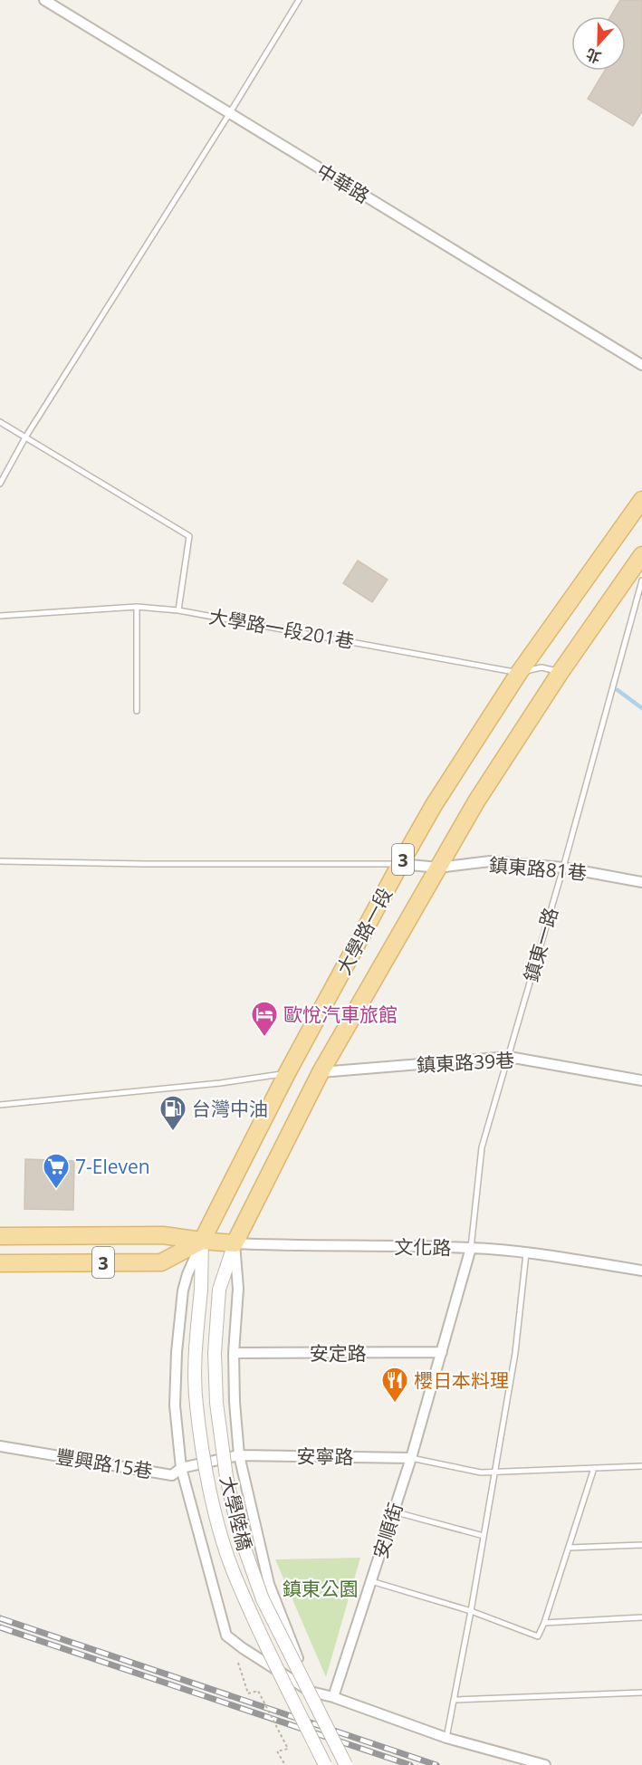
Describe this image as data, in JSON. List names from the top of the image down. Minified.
{"streets":{"main road":["3","大學路一段","文化路"],"street":["中華路","鎮東路81巷","鎮東路39巷","安定路","安寧路","豐興路15巷","大學陸橋","安順街"],"lane":["大學路一段201巷","鎮東一路"]},"crossings":[["大學路一段201巷","大學路一段"],["3","大學路一段"],["3","文化路"],["3","大學陸橋"],["鎮東路81巷","大學路一段"],["鎮東路81巷","鎮東一路"],["大學路一段","鎮東路39巷"],["大學路一段","文化路"],["大學路一段","大學陸橋"],["鎮東一路","鎮東路39巷"],["鎮東一路","文化路"],["鎮東一路","安順街"],["文化路","大學陸橋"],["文化路","安順街"],["安定路","安順街"],["安寧路","豐興路15巷"],["安寧路","安順街"]],"parks":["鎮東公園"],"places":{"hotel":["歐悅汽車旅館"],"fuel station":["台灣中油"],"supermarket":["7-Eleven"],"restaurant":["櫻日本料理"]},"north":"bottom"}
